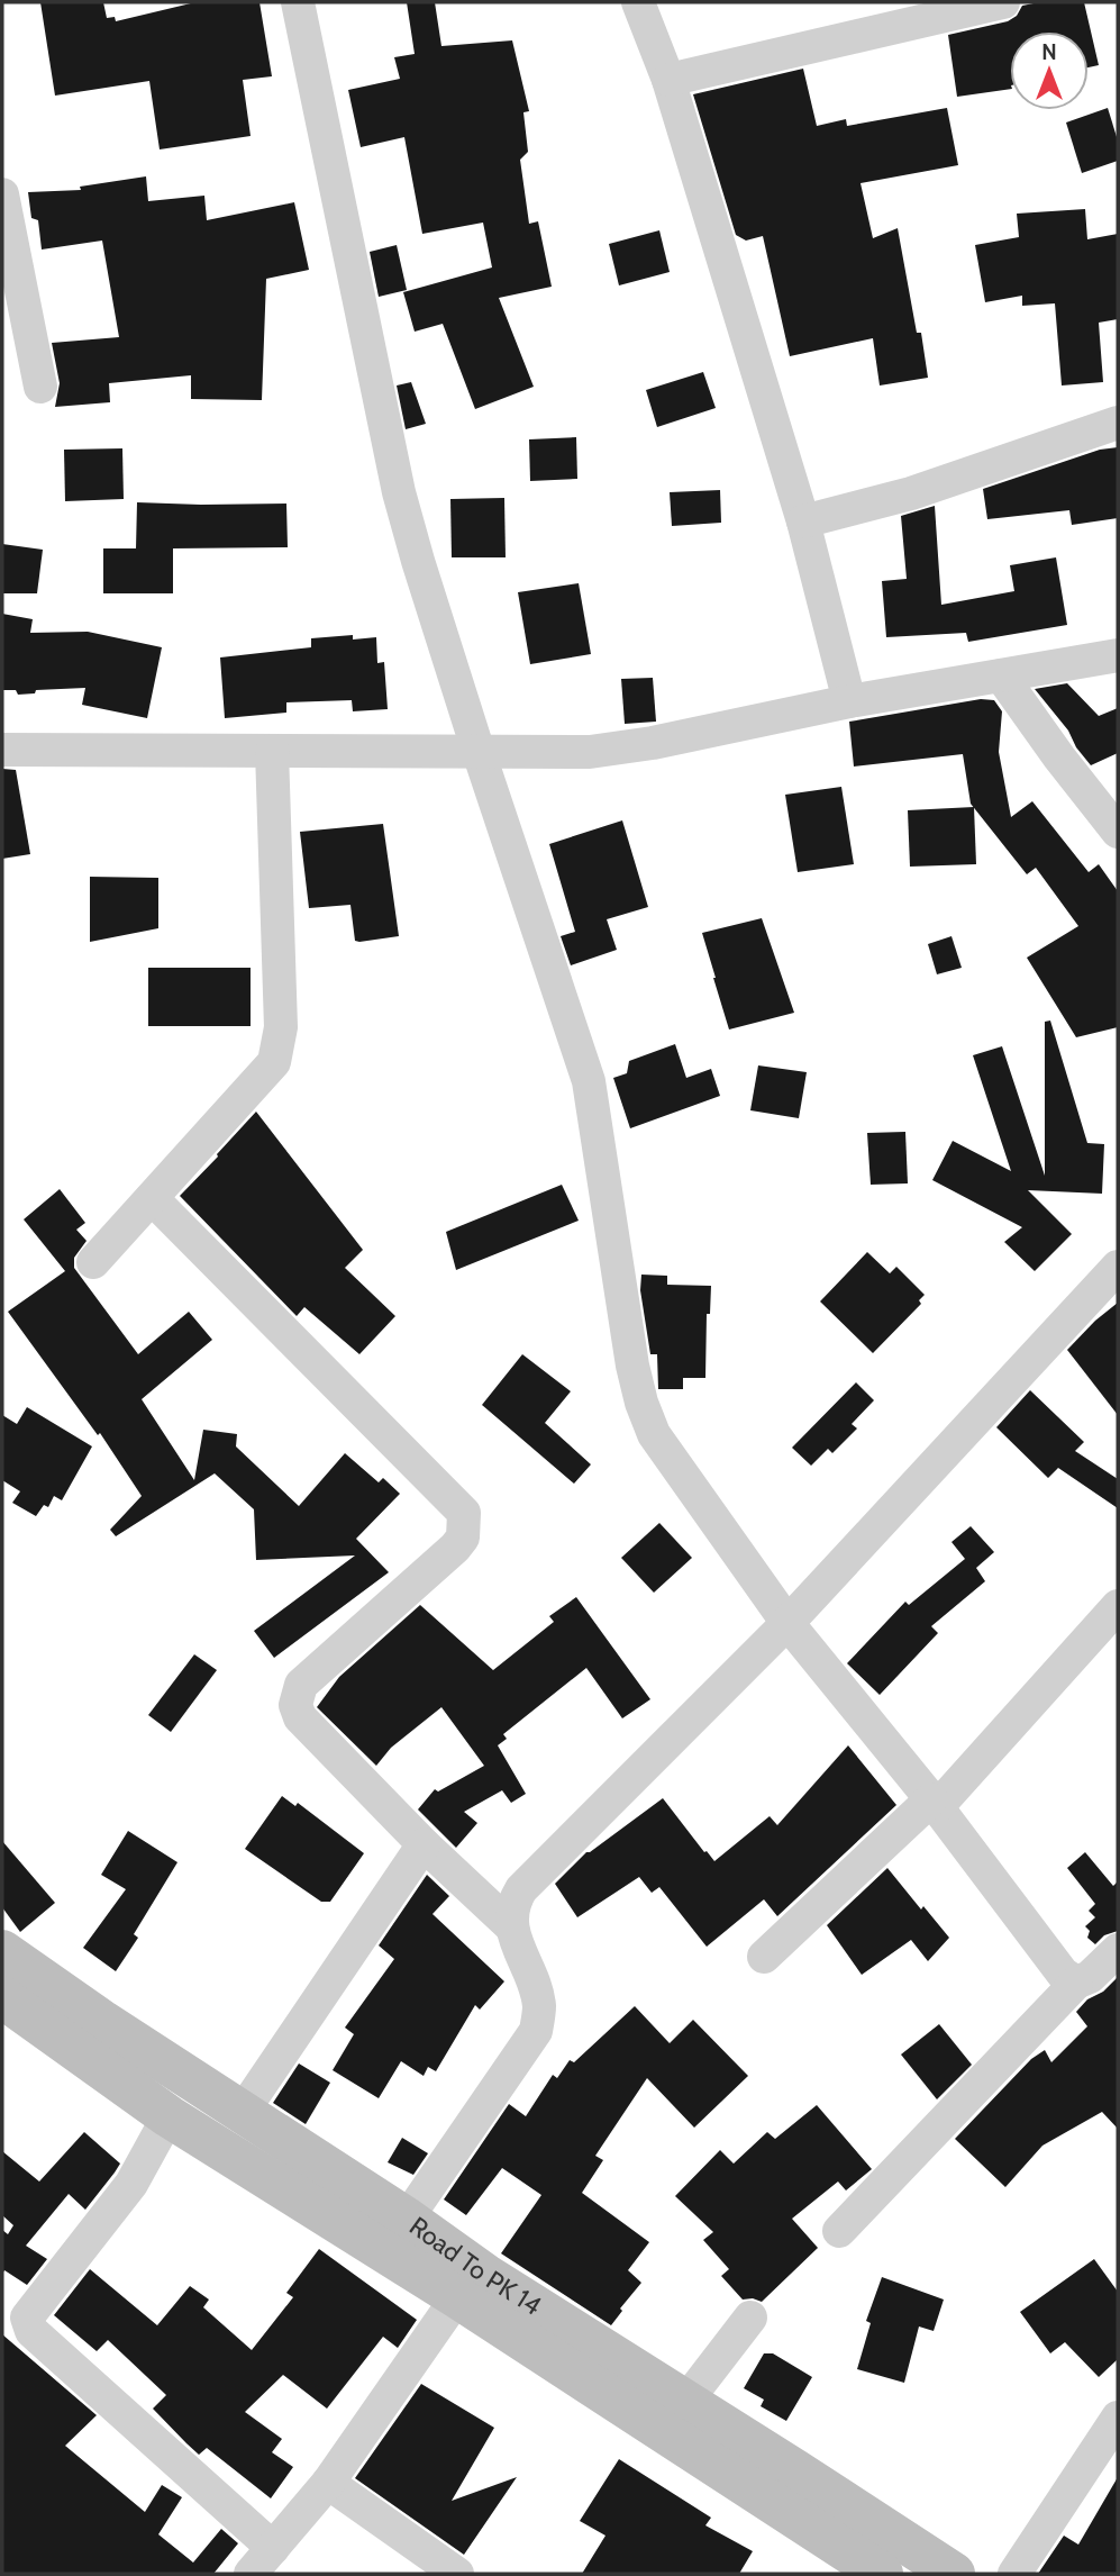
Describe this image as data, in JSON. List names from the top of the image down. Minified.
{"streets":{"main road":["Road To PK 14"]},"north":"top"}
